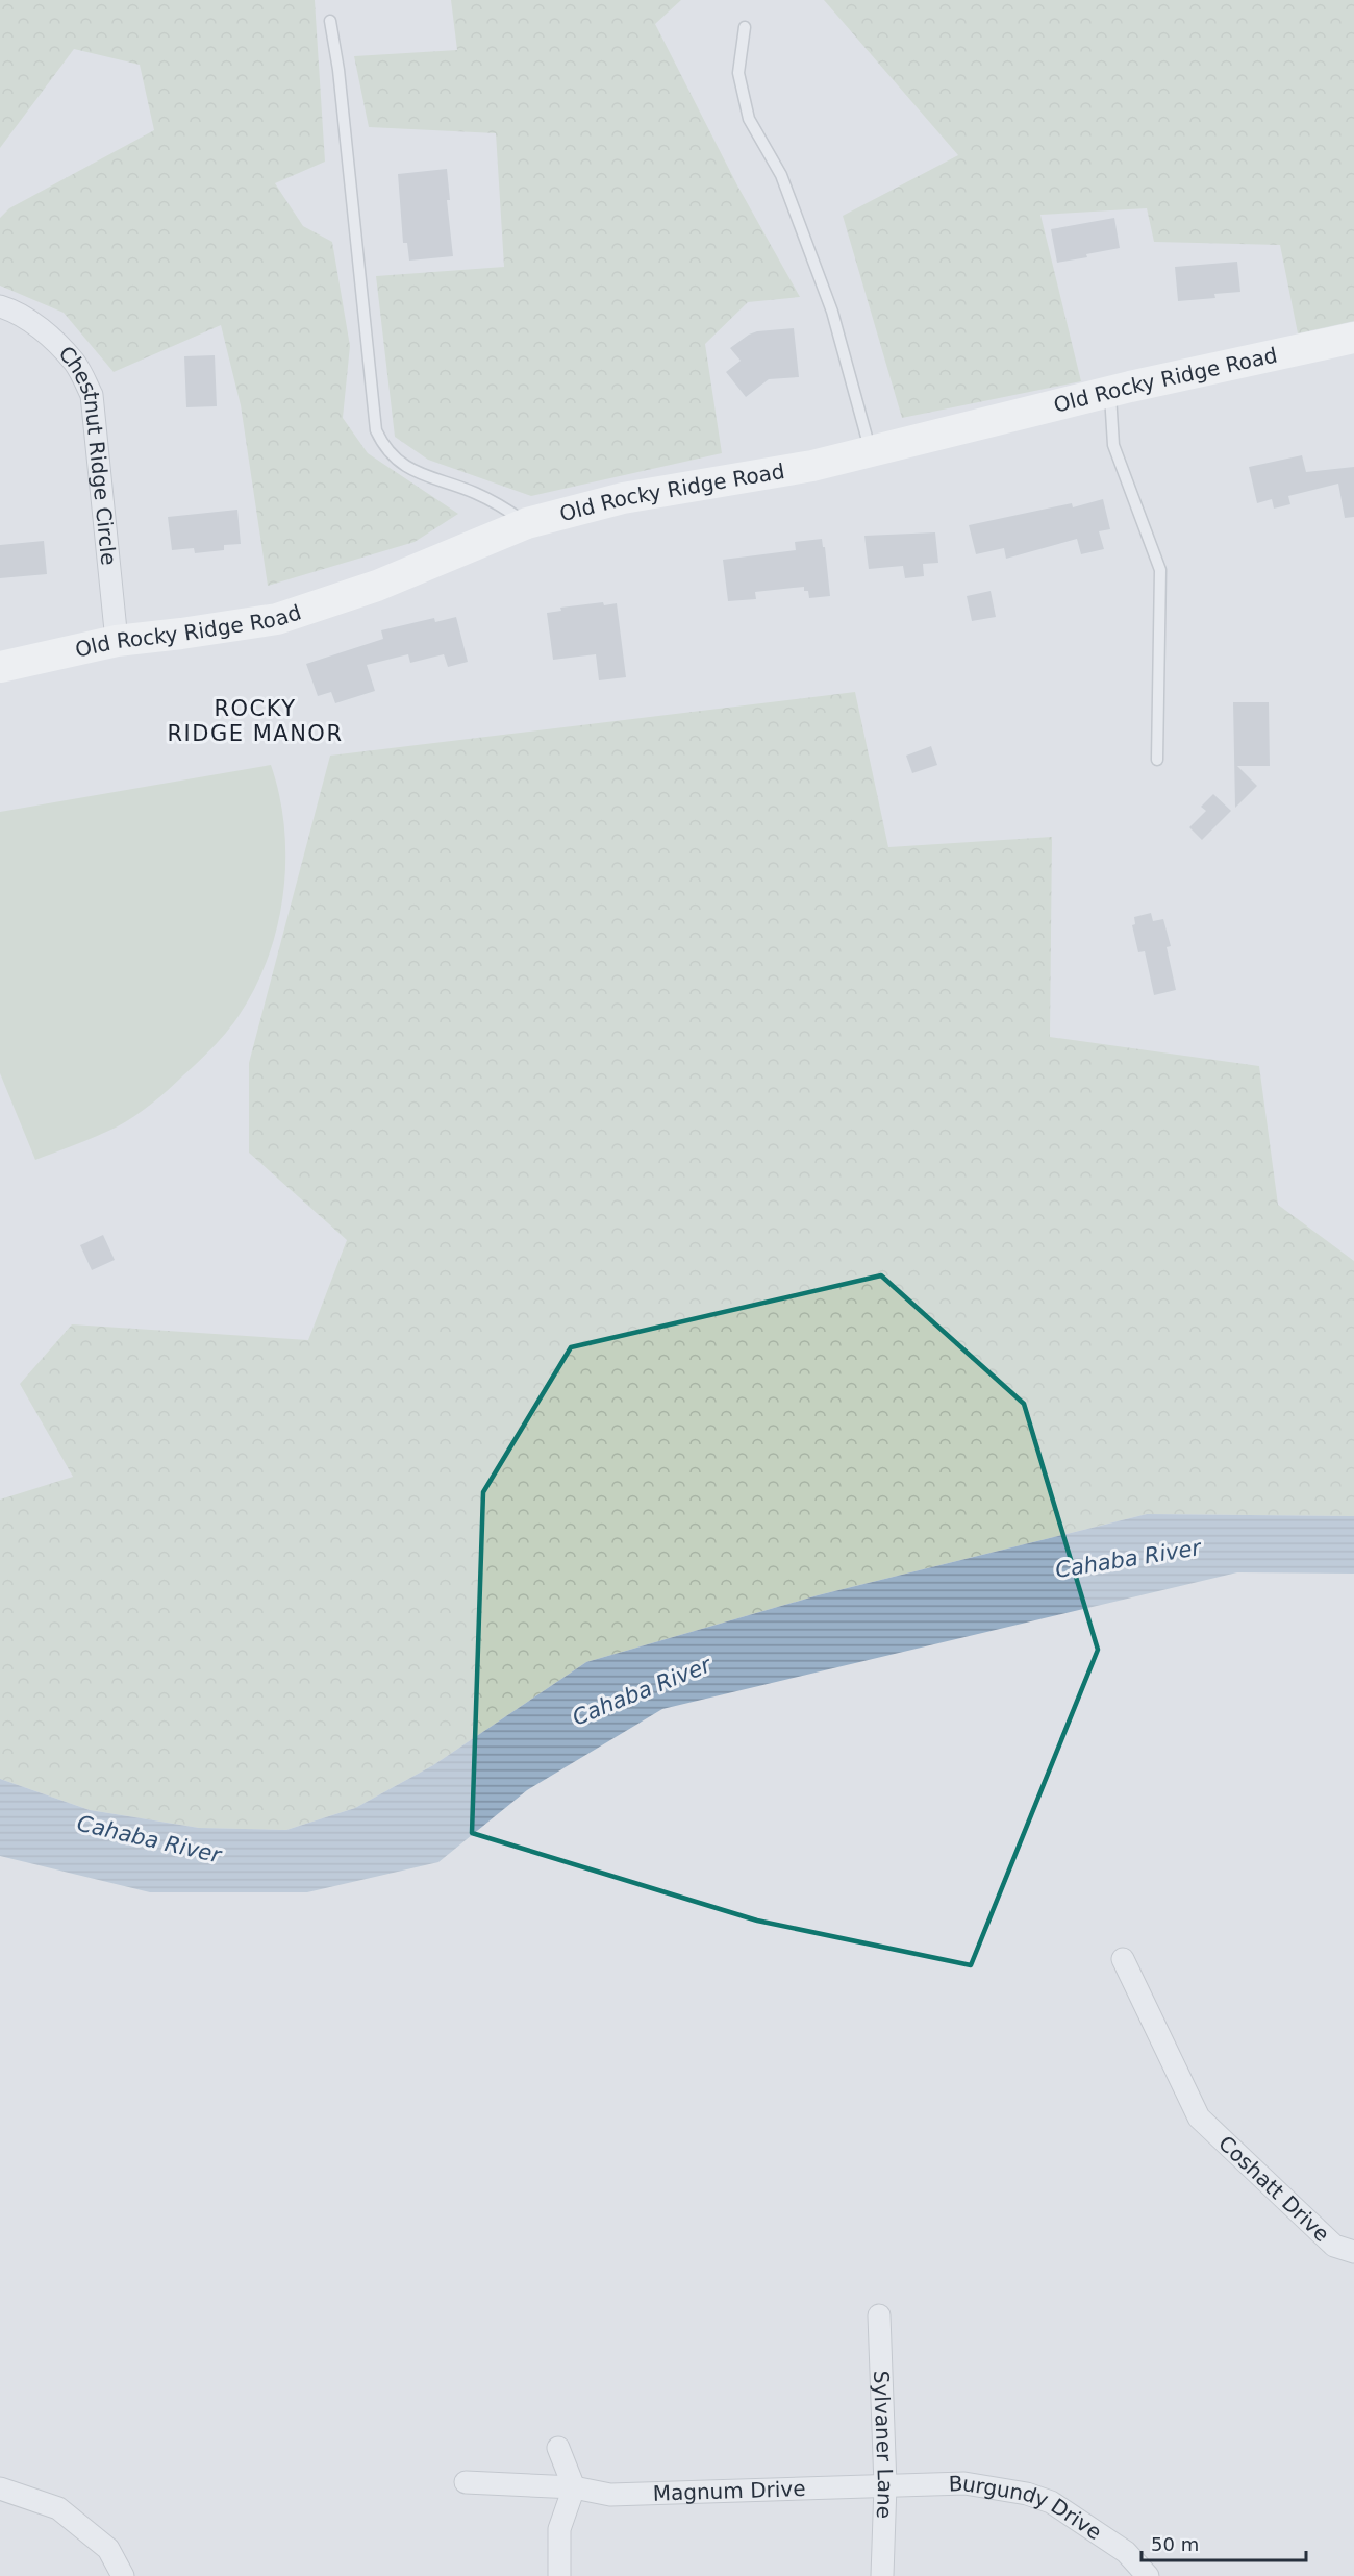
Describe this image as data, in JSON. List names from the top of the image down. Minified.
{"streets":{"street":["Old Rocky Ridge Road","Chestnut Ridge Circle","Coshatt Drive","Sylvaner Lane","Magnum Drive","Burgundy Drive"]},"crossings":[["Old Rocky Ridge Road","Chestnut Ridge Circle"],["Sylvaner Lane","Magnum Drive"],["Sylvaner Lane","Burgundy Drive"],["Magnum Drive","Burgundy Drive"]],"districts":["ROCKY RIDGE MANOR"],"water":["Cahaba River"],"scale_bar":"50 m"}
